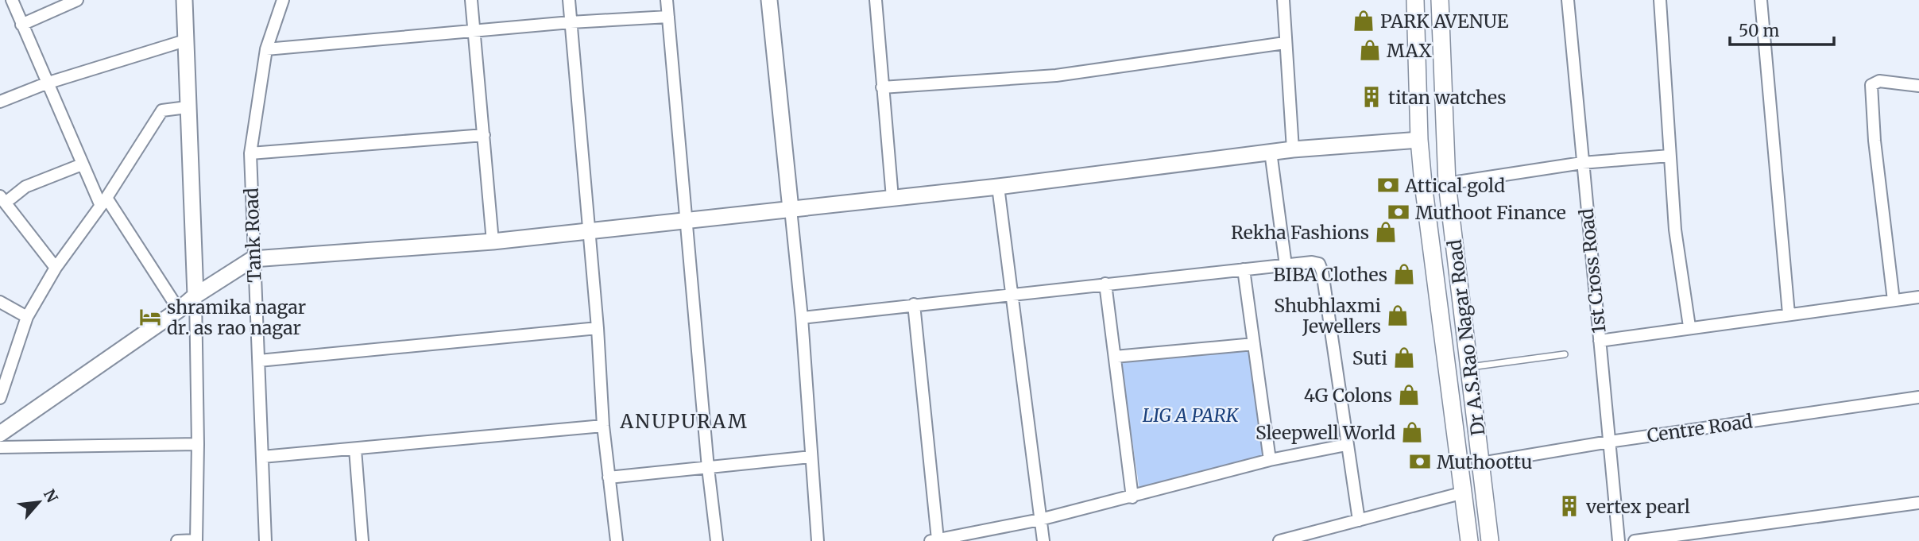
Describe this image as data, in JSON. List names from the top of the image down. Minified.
{"streets":{"main road":["Dr A.S.Rao Nagar Road"],"street":["Tank Road","1st Cross Road","Centre Road"]},"crossings":[["1st Cross Road","Centre Road"],["Dr A.S.Rao Nagar Road","Centre Road"]],"districts":["ANUPURAM"],"parks":["LIG A PARK"],"places":{"shop":["PARK AVENUE","MAX","Rekha Fashions","BIBA Clothes","Shubhlaxmi Jewellers","Suti","4G Colons","Sleepwell World"],"building":["titan watches","vertex pearl"],"bank":["Attical gold","Muthoot Finance","Muthoottu"],"hotel":["shramika nagar dr. as rao nagar"]},"scale_bar":"50 m","north":"top right"}
